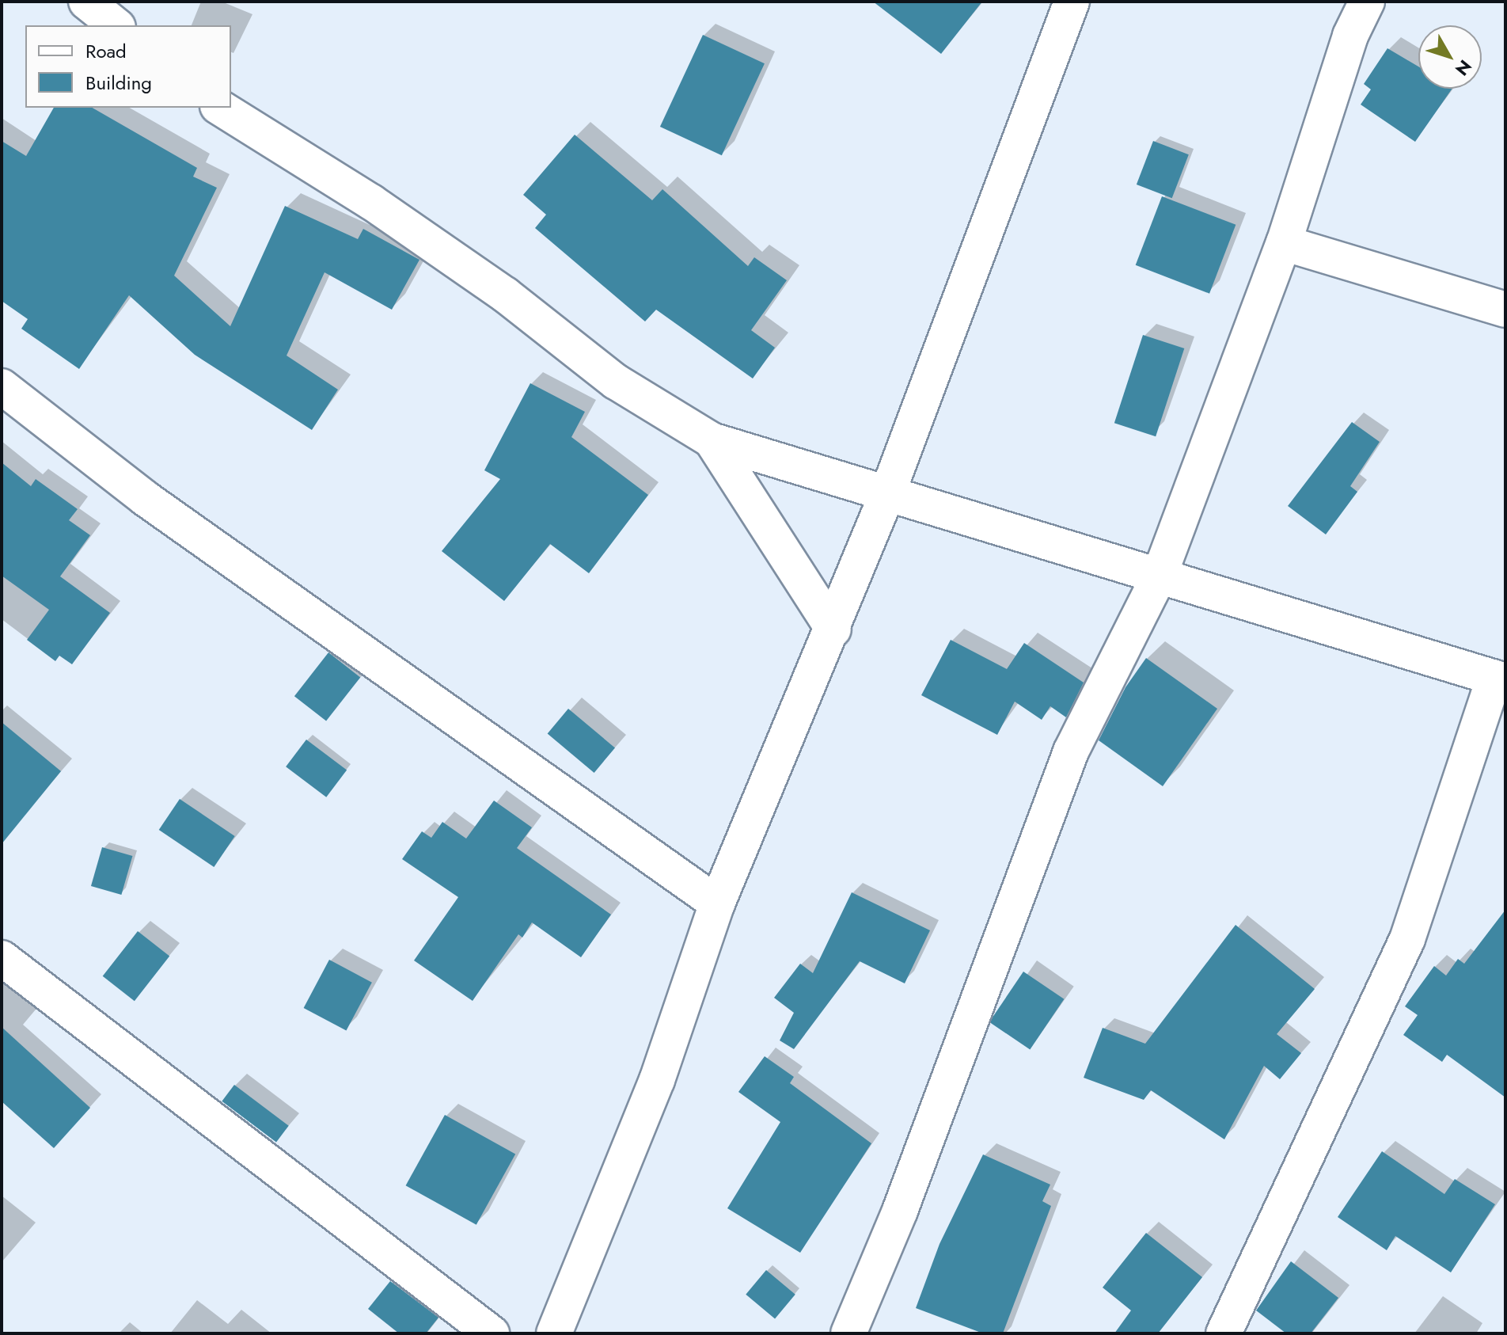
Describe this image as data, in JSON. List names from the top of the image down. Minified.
{"legend":["Road","Building"],"north":"bottom right"}
